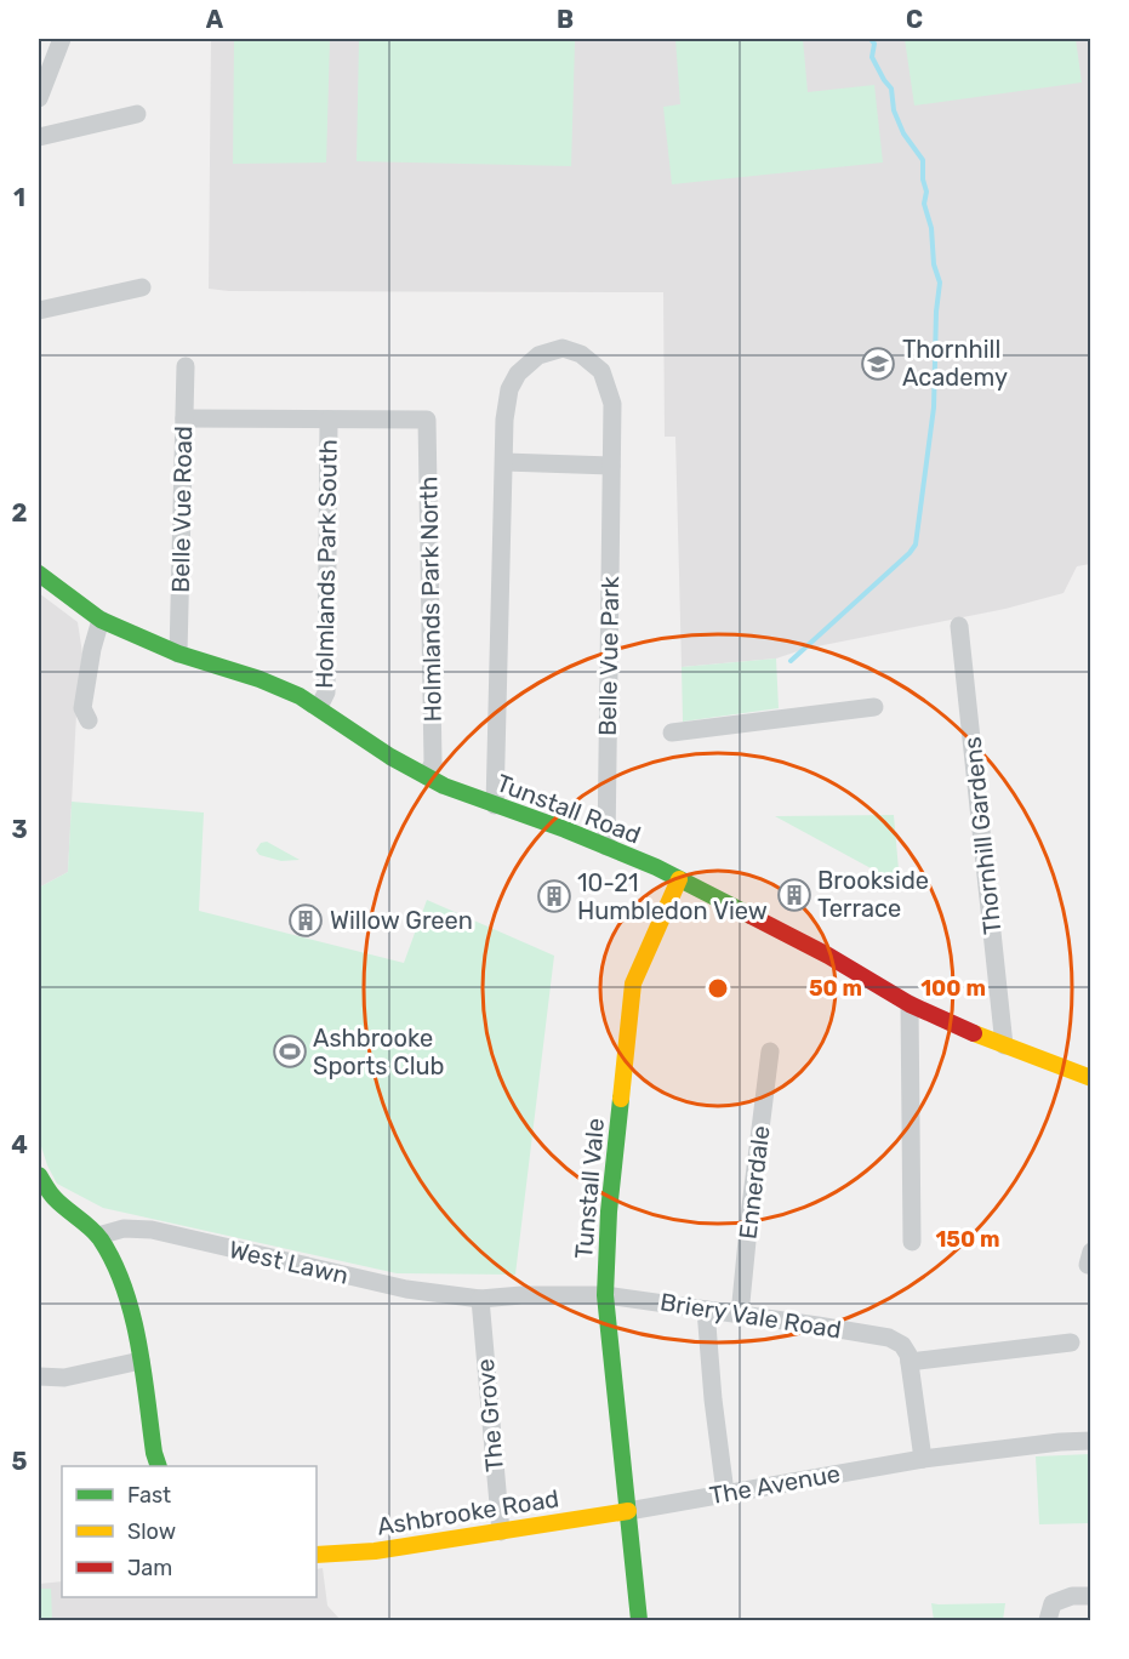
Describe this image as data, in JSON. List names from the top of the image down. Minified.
{"streets":{"street":["Belle Vue Road","Holmlands Park South","Holmlands Park North","Belle Vue Park","Tunstall Road","Thornhill Gardens","Ennerdale","Tunstall Vale","West Lawn","Briery Vale Road","The Grove","The Avenue","Ashbrooke Road"]},"crossings":[["Belle Vue Road","Tunstall Road"],["Holmlands Park South","Holmlands Park North"],["Holmlands Park South","Tunstall Road"],["Holmlands Park North","Tunstall Road"],["Belle Vue Park","Tunstall Road"],["Tunstall Road","Thornhill Gardens"],["Tunstall Road","Tunstall Vale"],["Ennerdale","Briery Vale Road"],["Tunstall Vale","Briery Vale Road"],["Tunstall Vale","The Avenue"],["Tunstall Vale","Ashbrooke Road"],["West Lawn","Briery Vale Road"],["West Lawn","The Grove"],["Briery Vale Road","The Grove"],["The Grove","Ashbrooke Road"],["The Avenue","Ashbrooke Road"]],"places":{"school or university":["Thornhill Academy"],"building":["Brookside Terrace","10-21 Humbledon View","Willow Green"],"sports":["Ashbrooke Sports Club"]},"legend":["Fast","Slow","Jam"],"grid":{"columns":["A","B","C"],"rows":["1","2","3","4","5"]},"rings":["50 m","100 m","150 m"]}
